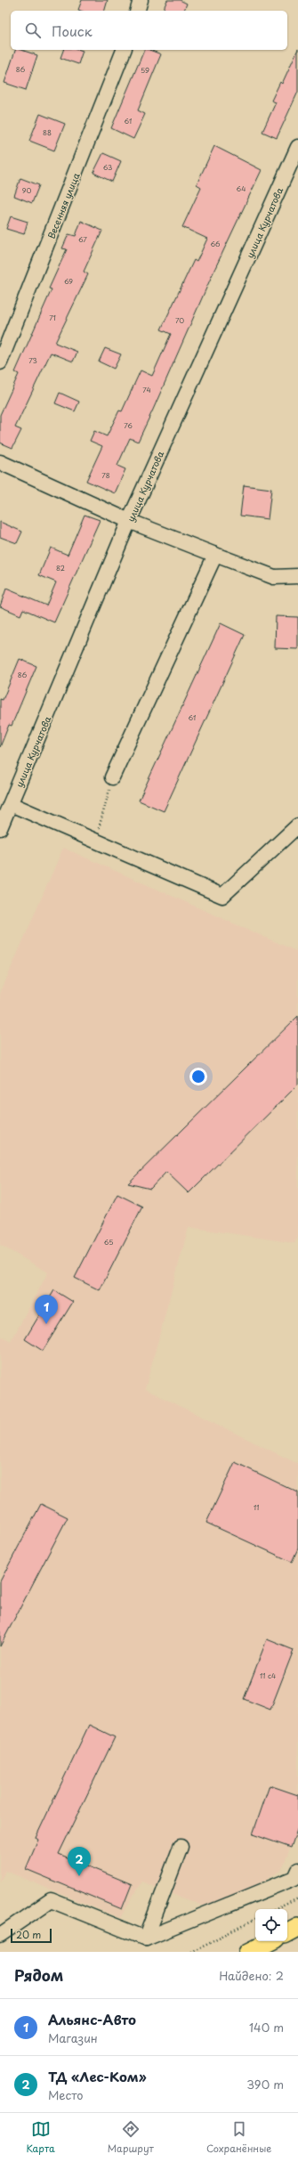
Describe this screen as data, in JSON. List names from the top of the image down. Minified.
{"streets":{"street":["Весенняя улица","улица Курчатова"]},"house_numbers":["86","59","61","88","63","64","90","67","66","69","71","70","73","74","76","78","82","86","61","65","11","11 с4"],"scale_bar":"20 m","page":{"search":"Поиск","pins":["1","2"],"scale":"20 m","heading":["Рядом","Найдено: 2"],"list":[{"mark":"1","name":"Альянс-Авто","note":"Магазин","value":"140 m"},{"mark":"2","name":"ТД «Лес-Ком»","note":"Место","value":"390 m"}],"nav":["Карта","Маршрут","Сохранённые"]}}
